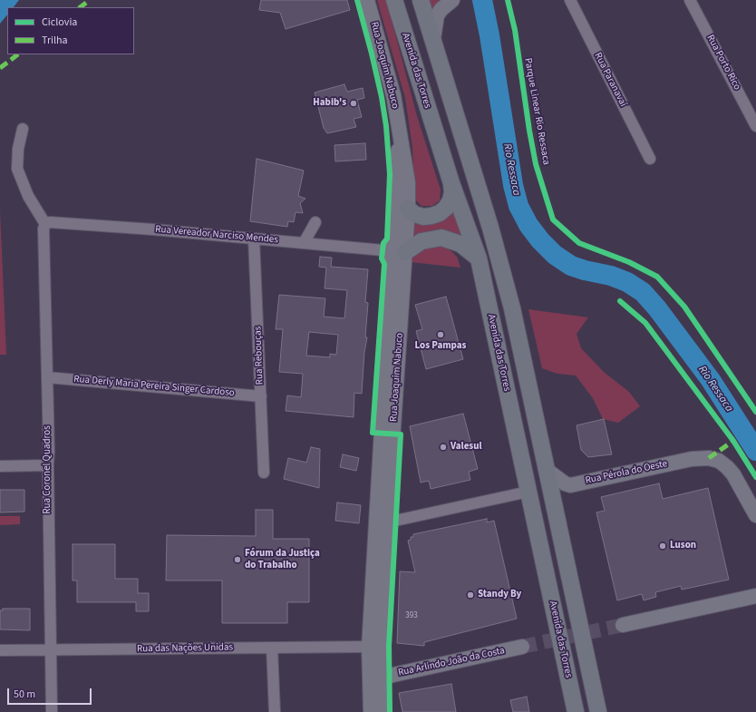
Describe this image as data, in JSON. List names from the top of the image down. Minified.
{"streets":{"highway":["Avenida das Torres"],"main road":["Rua Joaquim Nabuco","Rua Pérola do Oeste","Rua Arlindo João da Costa"],"street":["Rua Porto Rico","Rua Paranavaí","Rua Vereador Narciso Mendes","Rua Rebouças","Rua Derly Maria Pereira Singer Cardoso","Rua Coronel Quadros","Rua das Nações Unidas"],"cycle path":["Parque Linear Rio Ressaca"]},"crossings":[["Rua Joaquim Nabuco","Rua Vereador Narciso Mendes"],["Rua Joaquim Nabuco","Rua das Nações Unidas"],["Rua Joaquim Nabuco","Rua Arlindo João da Costa"],["Rua Vereador Narciso Mendes","Rua Rebouças"],["Rua Vereador Narciso Mendes","Rua Coronel Quadros"],["Rua Rebouças","Rua Derly Maria Pereira Singer Cardoso"],["Rua Derly Maria Pereira Singer Cardoso","Rua Coronel Quadros"],["Rua Coronel Quadros","Rua das Nações Unidas"]],"water":["Rio Ressaca"],"places":["Habib's","Los Pampas","Valesul","Luson","Fórum da Justiça do Trabalho","Standy By"],"house_numbers":["393"],"legend":["Ciclovia","Trilha"],"scale_bar":"50 m"}
